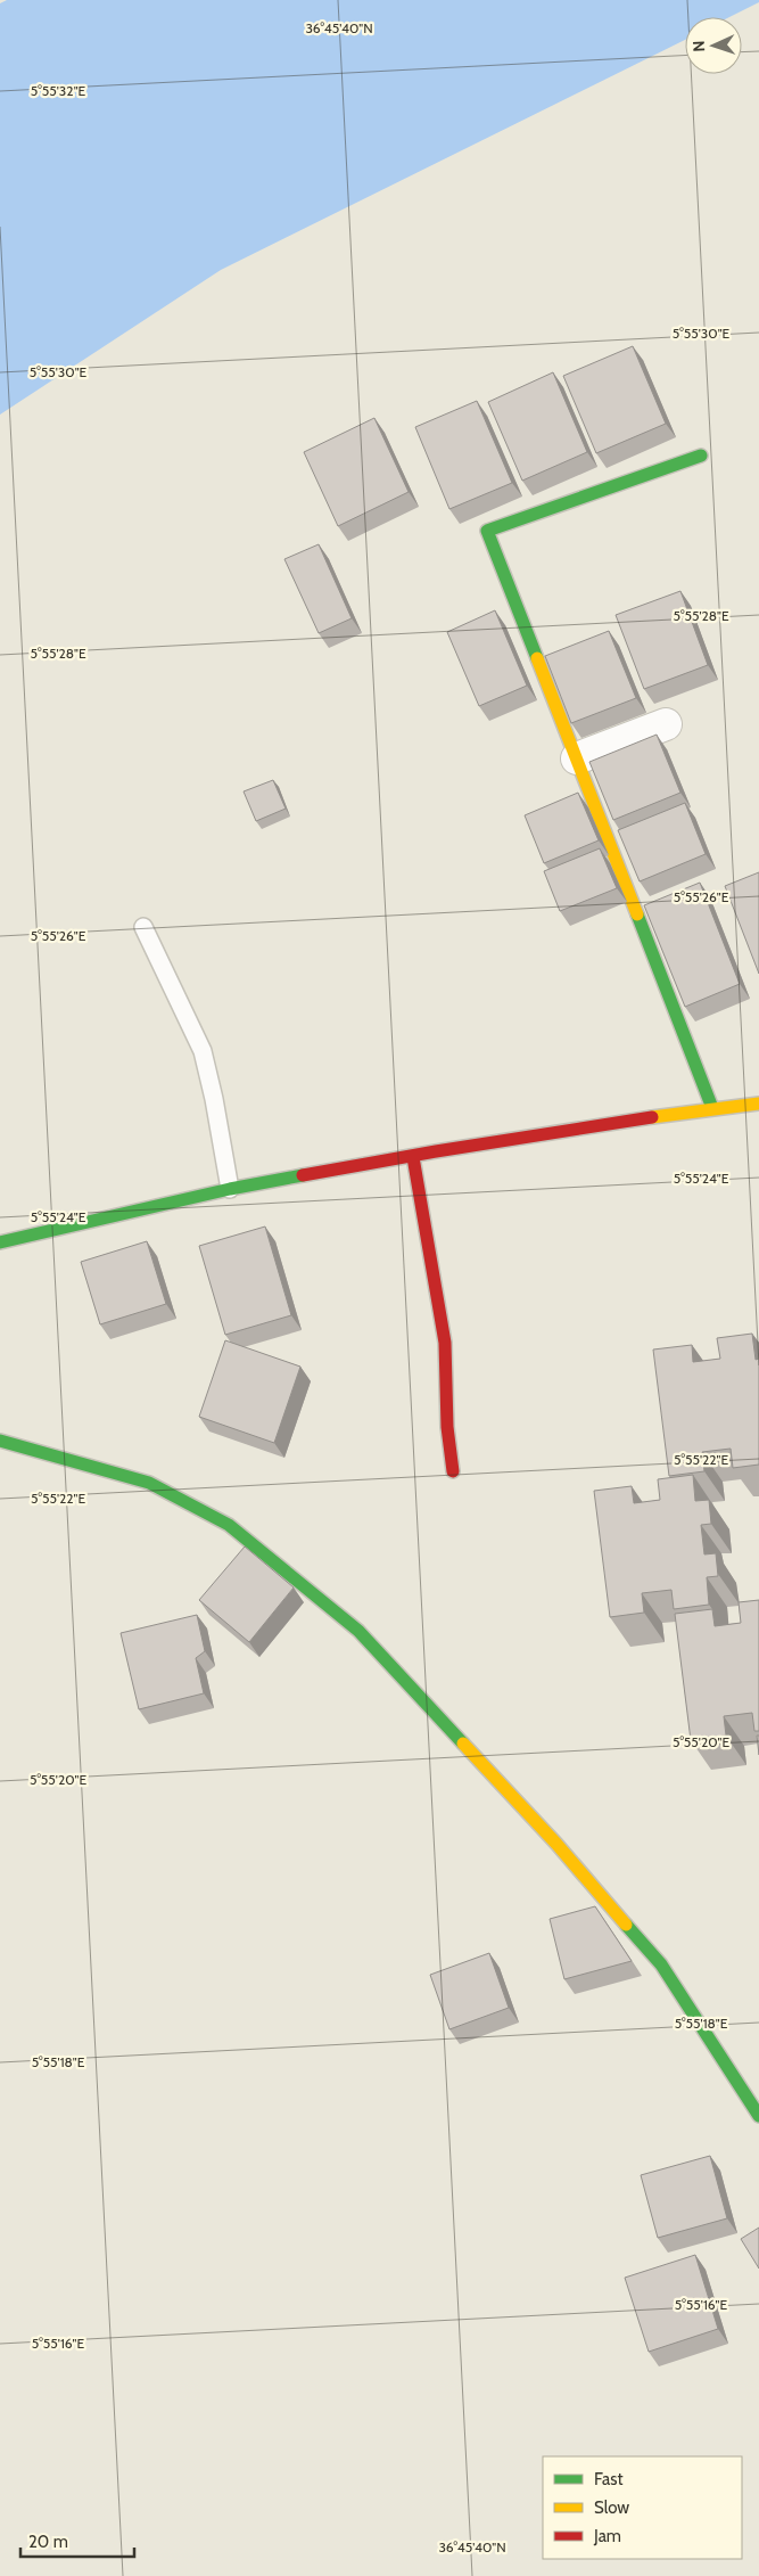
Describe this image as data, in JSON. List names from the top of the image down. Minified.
{"legend":["Fast","Slow","Jam"],"scale_bar":"20 m","north":"left","coordinates":["36°45'40\"N","5°55'32\"E","5°55'30\"E","5°55'28\"E","5°55'26\"E","5°55'24\"E","5°55'22\"E","5°55'20\"E","5°55'18\"E","5°55'16\"E"]}
